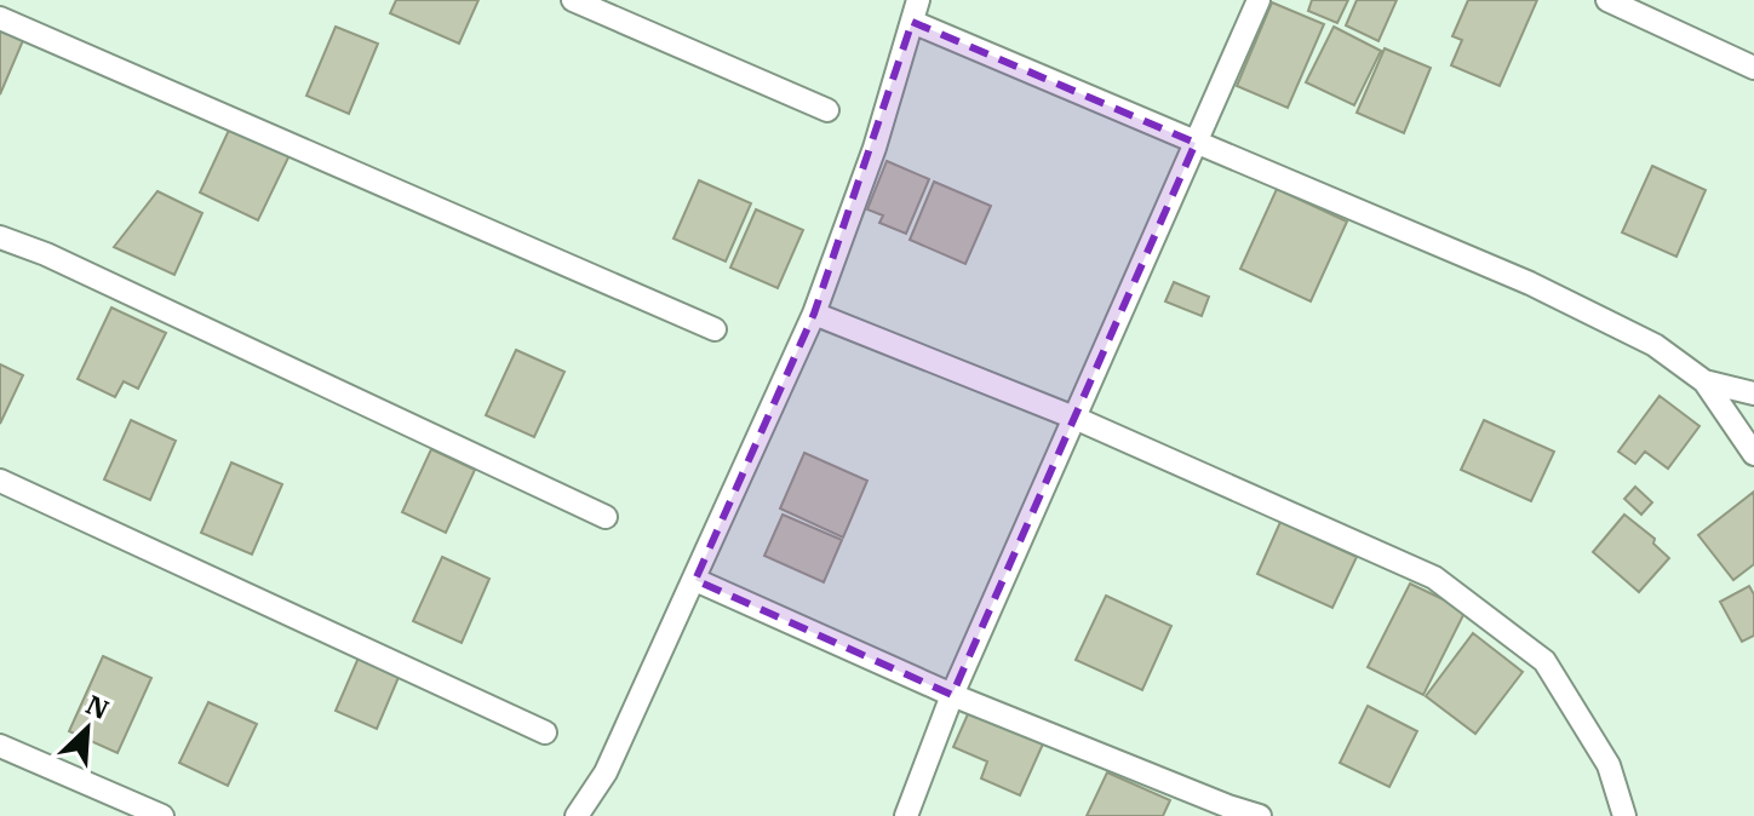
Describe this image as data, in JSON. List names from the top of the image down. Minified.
{"north":"top right"}
